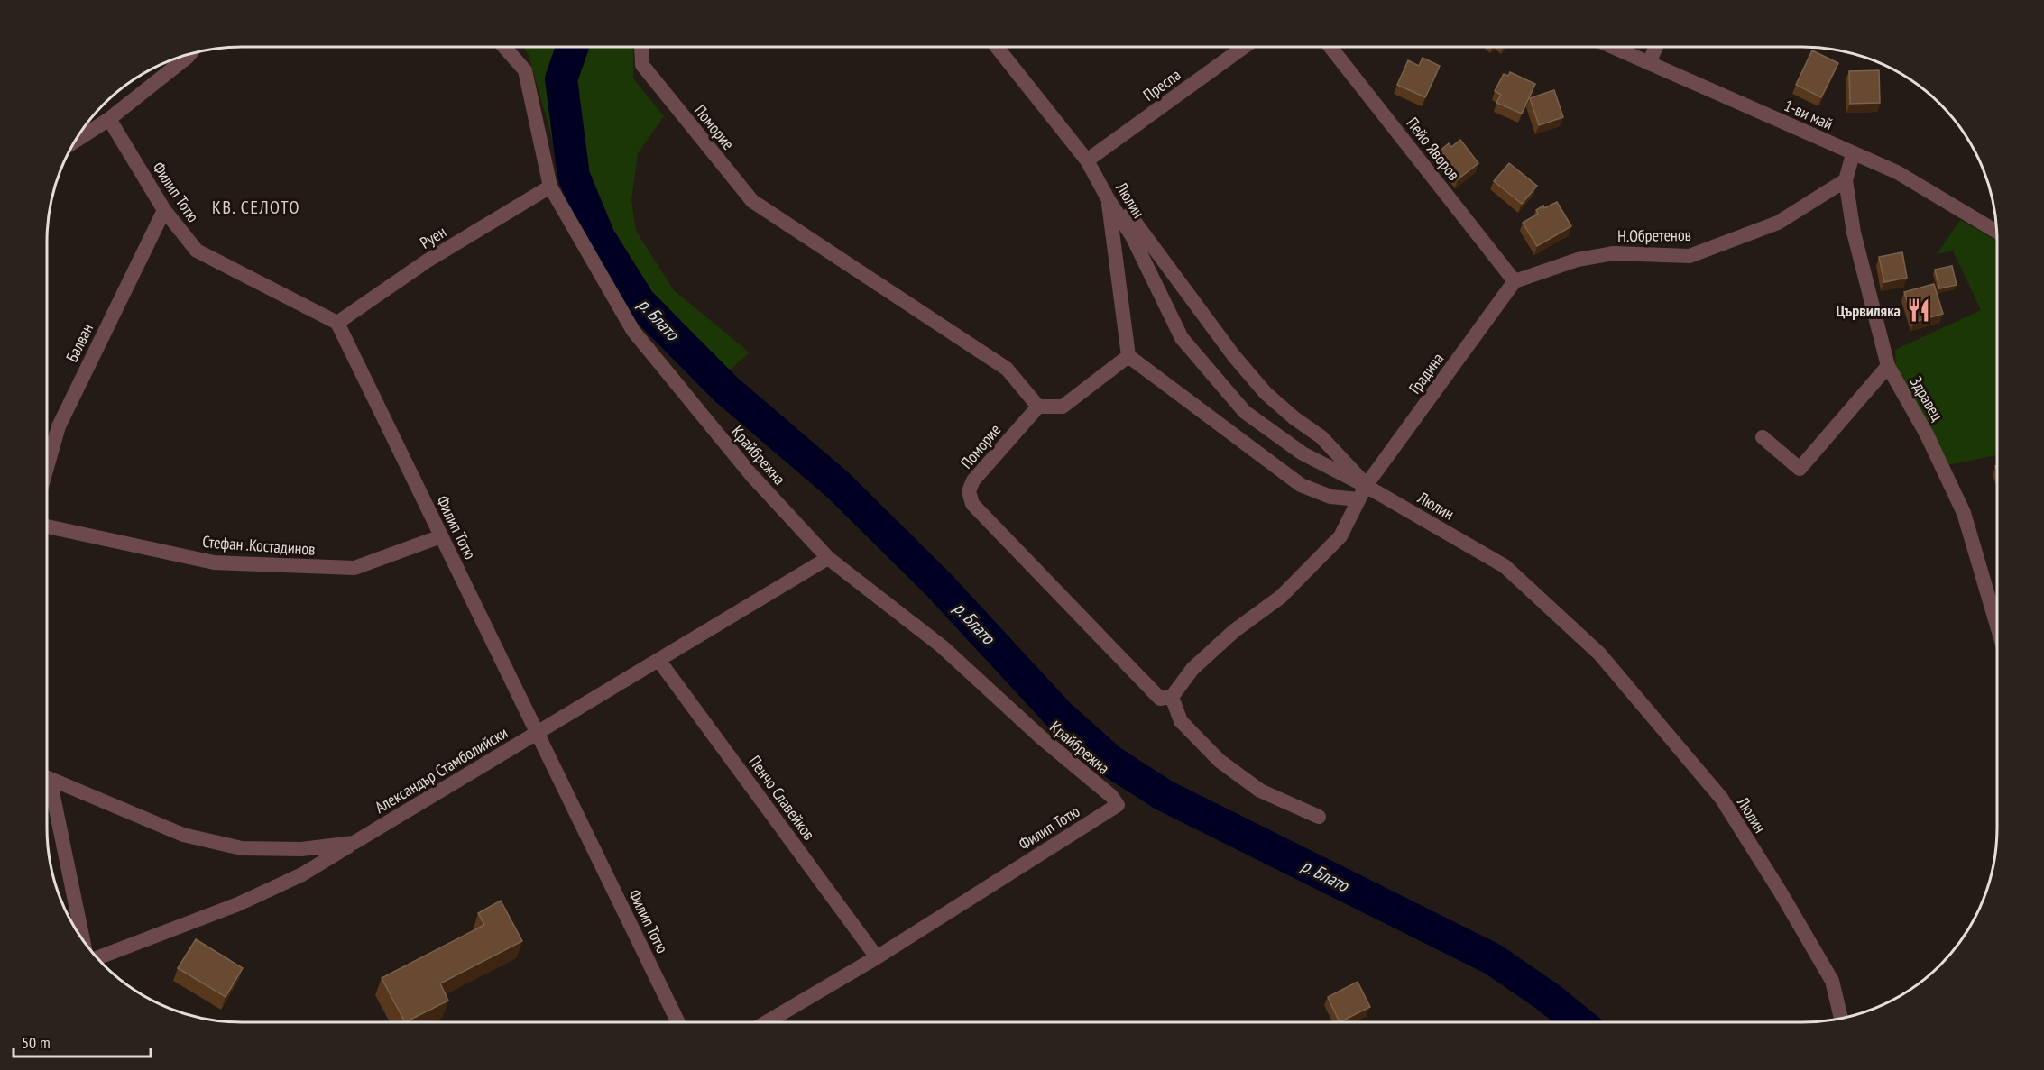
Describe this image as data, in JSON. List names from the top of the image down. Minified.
{"streets":{"street":["Преспа","1-ви май","Поморие","Пейо Яворов","Филип Тотю","Люлин","Н.Обретенов","Руен","Балван","Градина","Здравец","Крайбрежна","Стефан .Костадинов","Александър Стамболийски","Пенчо Славейков"]},"crossings":[["Преспа","Люлин"],["1-ви май","Здравец"],["Пейо Яворов","Н.Обретенов"],["Пейо Яворов","Градина"],["Филип Тотю","Руен"],["Филип Тотю","Балван"],["Филип Тотю","Крайбрежна"],["Филип Тотю","Стефан .Костадинов"],["Филип Тотю","Александър Стамболийски"],["Филип Тотю","Пенчо Славейков"],["Люлин","Градина"],["Н.Обретенов","Градина"],["Н.Обретенов","Здравец"],["Руен","Крайбрежна"],["Крайбрежна","Александър Стамболийски"],["Александър Стамболийски","Пенчо Славейков"]],"districts":["КВ. СЕЛОТО"],"water":["р. Блато"],"places":{"restaurant":["Цървиляка"]},"scale_bar":"50 m"}
